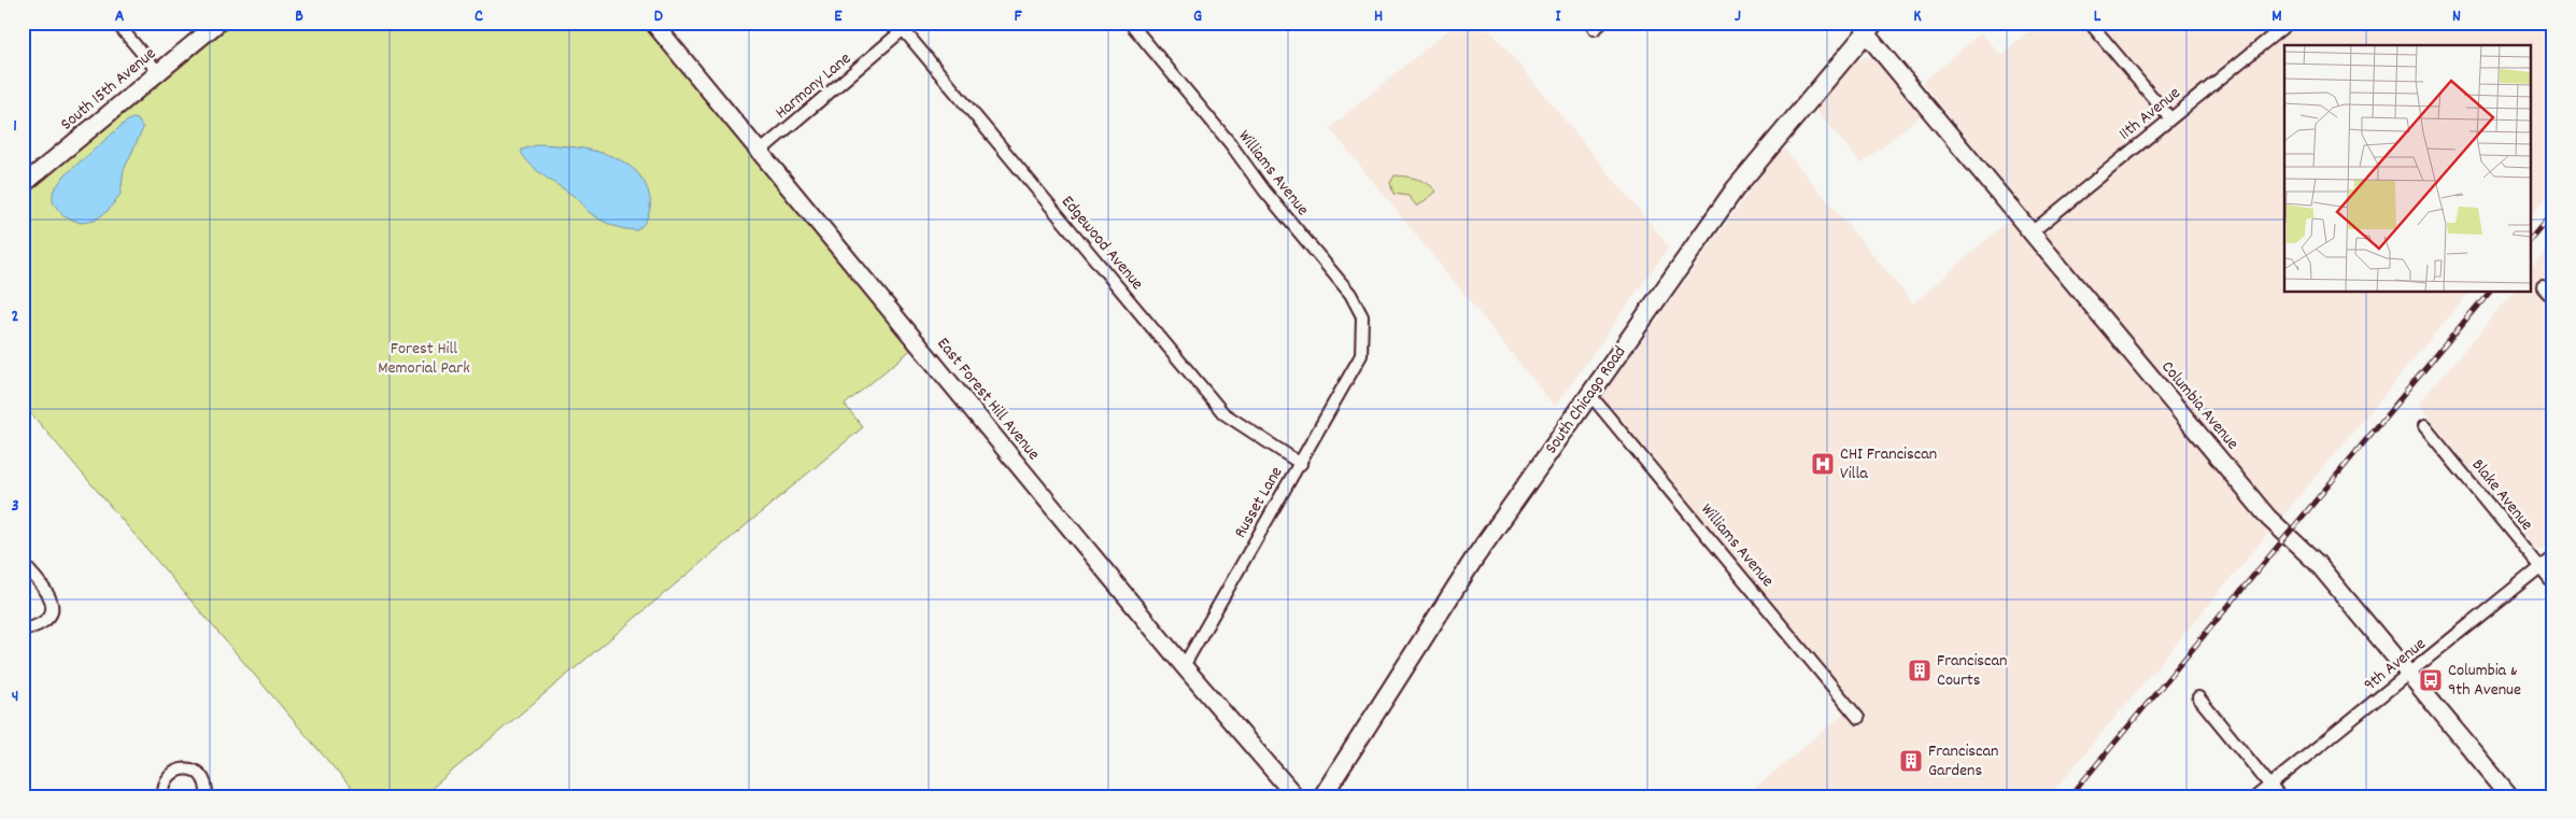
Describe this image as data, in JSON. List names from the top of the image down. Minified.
{"streets":{"main road":["South Chicago Road"],"street":["Harmony Lane","South 15th Avenue","11th Avenue","Williams Avenue","Edgewood Avenue","East Forest Hill Avenue","Columbia Avenue","Blake Avenue","Russet Lane","9th Avenue"]},"crossings":[["Harmony Lane","Edgewood Avenue"],["Harmony Lane","East Forest Hill Avenue"],["11th Avenue","Columbia Avenue"],["Williams Avenue","South Chicago Road"],["Williams Avenue","Russet Lane"],["Edgewood Avenue","Russet Lane"],["East Forest Hill Avenue","Russet Lane"],["South Chicago Road","Columbia Avenue"],["Columbia Avenue","9th Avenue"],["Blake Avenue","9th Avenue"]],"parks":["Forest Hill Memorial Park"],"places":{"hospital":["CHI Franciscan Villa"],"building":["Franciscan Courts","Franciscan Gardens"],"bus stop":["Columbia & 9th Avenue"]},"grid":{"columns":["A","B","C","D","E","F","G","H","I","J","K","L","M","N"],"rows":["1","2","3","4"]}}
